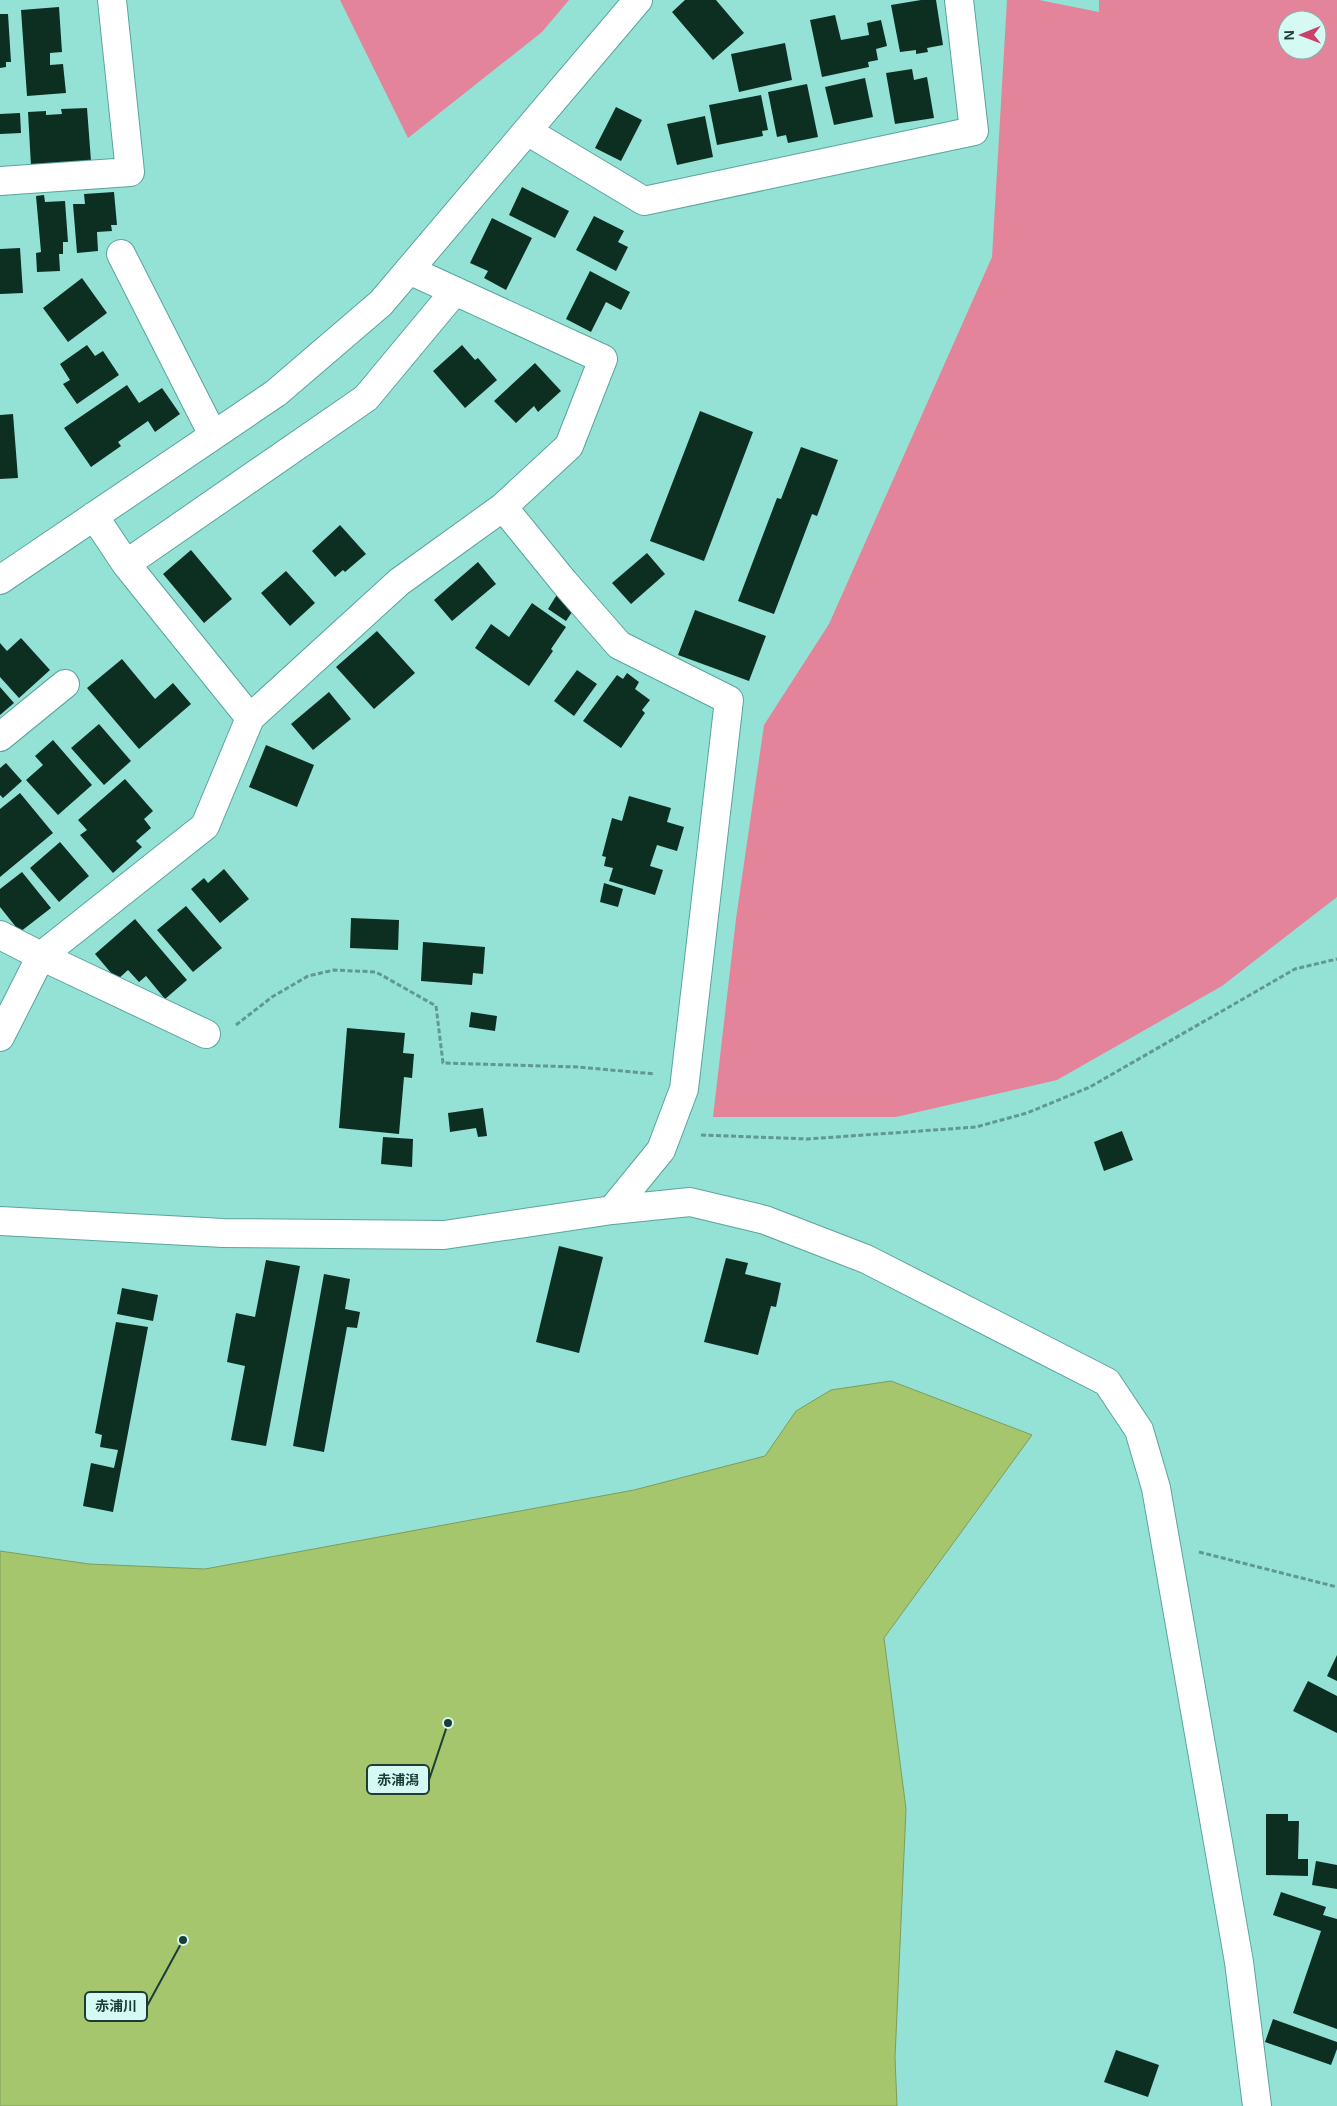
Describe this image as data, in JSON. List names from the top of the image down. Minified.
{"places":["赤浦潟","赤浦川"],"north":"left"}
